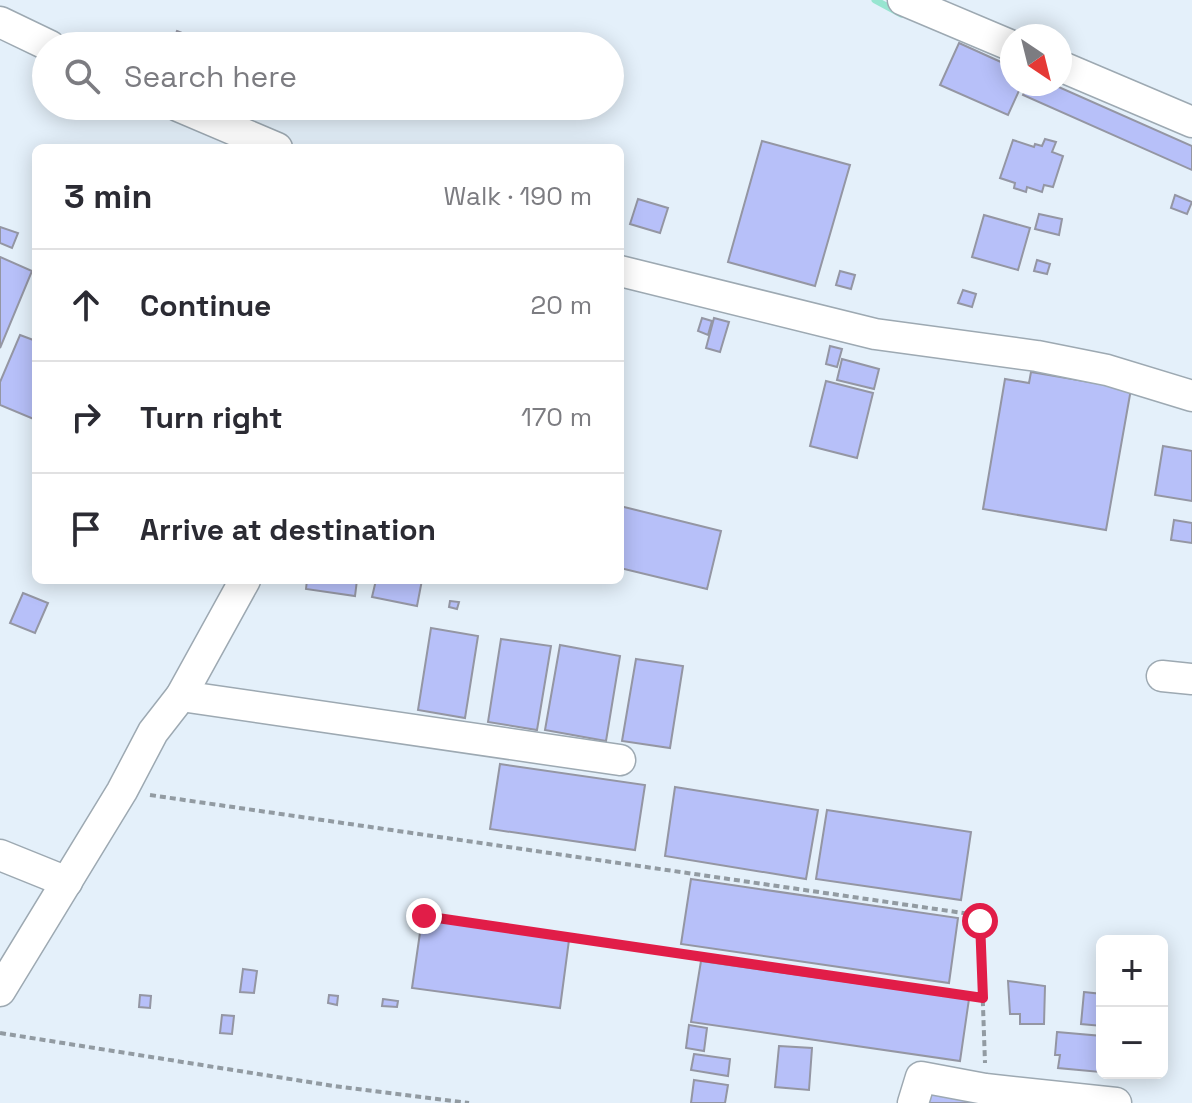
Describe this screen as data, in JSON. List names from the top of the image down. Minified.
{"north":"bottom right","page":{"search":"Search here","heading":["3 min","Walk · 190 m"],"list":[["Continue","20 m"],["Turn right","170 m"],"Arrive at destination"],"map_buttons":["+","−"]}}
